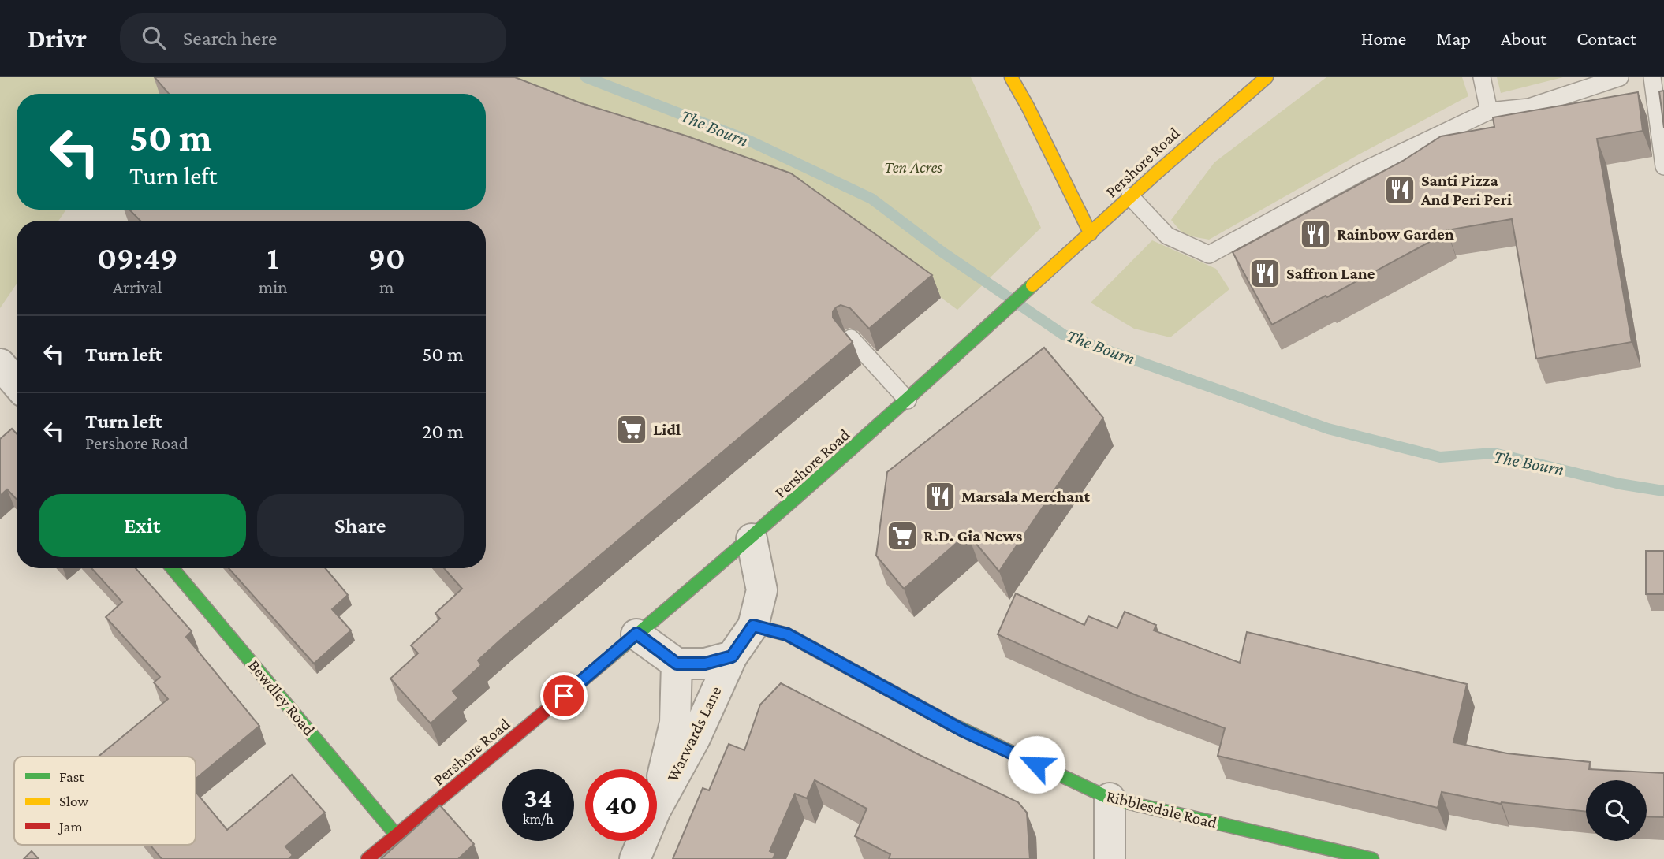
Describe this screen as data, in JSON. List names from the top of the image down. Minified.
{"streets":{"main road":["Pershore Road","Bewdley Road","Ribblesdale Road"],"street":["Warwards Lane"]},"crossings":[["Pershore Road","Bewdley Road"],["Warwards Lane","Ribblesdale Road"]],"water":["The Bourn"],"parks":["Ten Acres"],"places":{"restaurant":["Santi Pizza And Peri Peri","Rainbow Garden","Saffron Lane","Marsala Merchant"],"supermarket":["Lidl","R.D. Gia News"]},"legend":["Fast","Slow","Jam"],"page":{"header":"Drivr","search":"Search here","nav":["Home","Map","About","Contact"],"turn":["50 m","Turn left"],"eta":["09:49","Arrival","1","min","90","m"],"list":[{"name":"Turn left","value":"50 m"},{"name":"Turn left","note":"Pershore Road","value":"20 m"}],"buttons":["Exit","Share"],"speed":"34 km/h","limit":"40"}}
